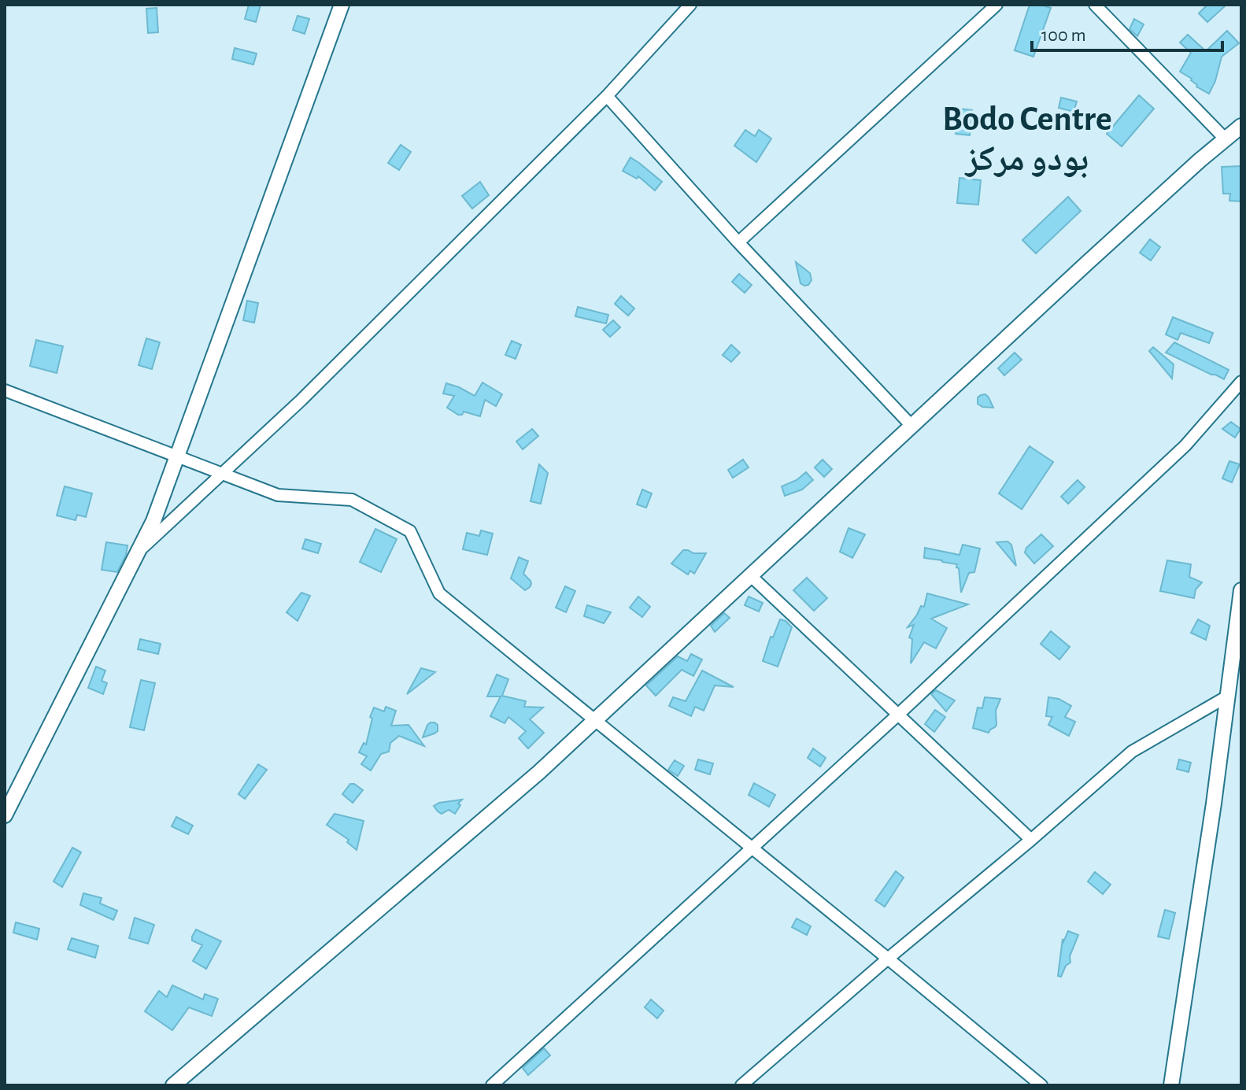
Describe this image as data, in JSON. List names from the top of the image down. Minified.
{"districts":["Bodo Centre بودو مركز"],"scale_bar":"100 m"}
